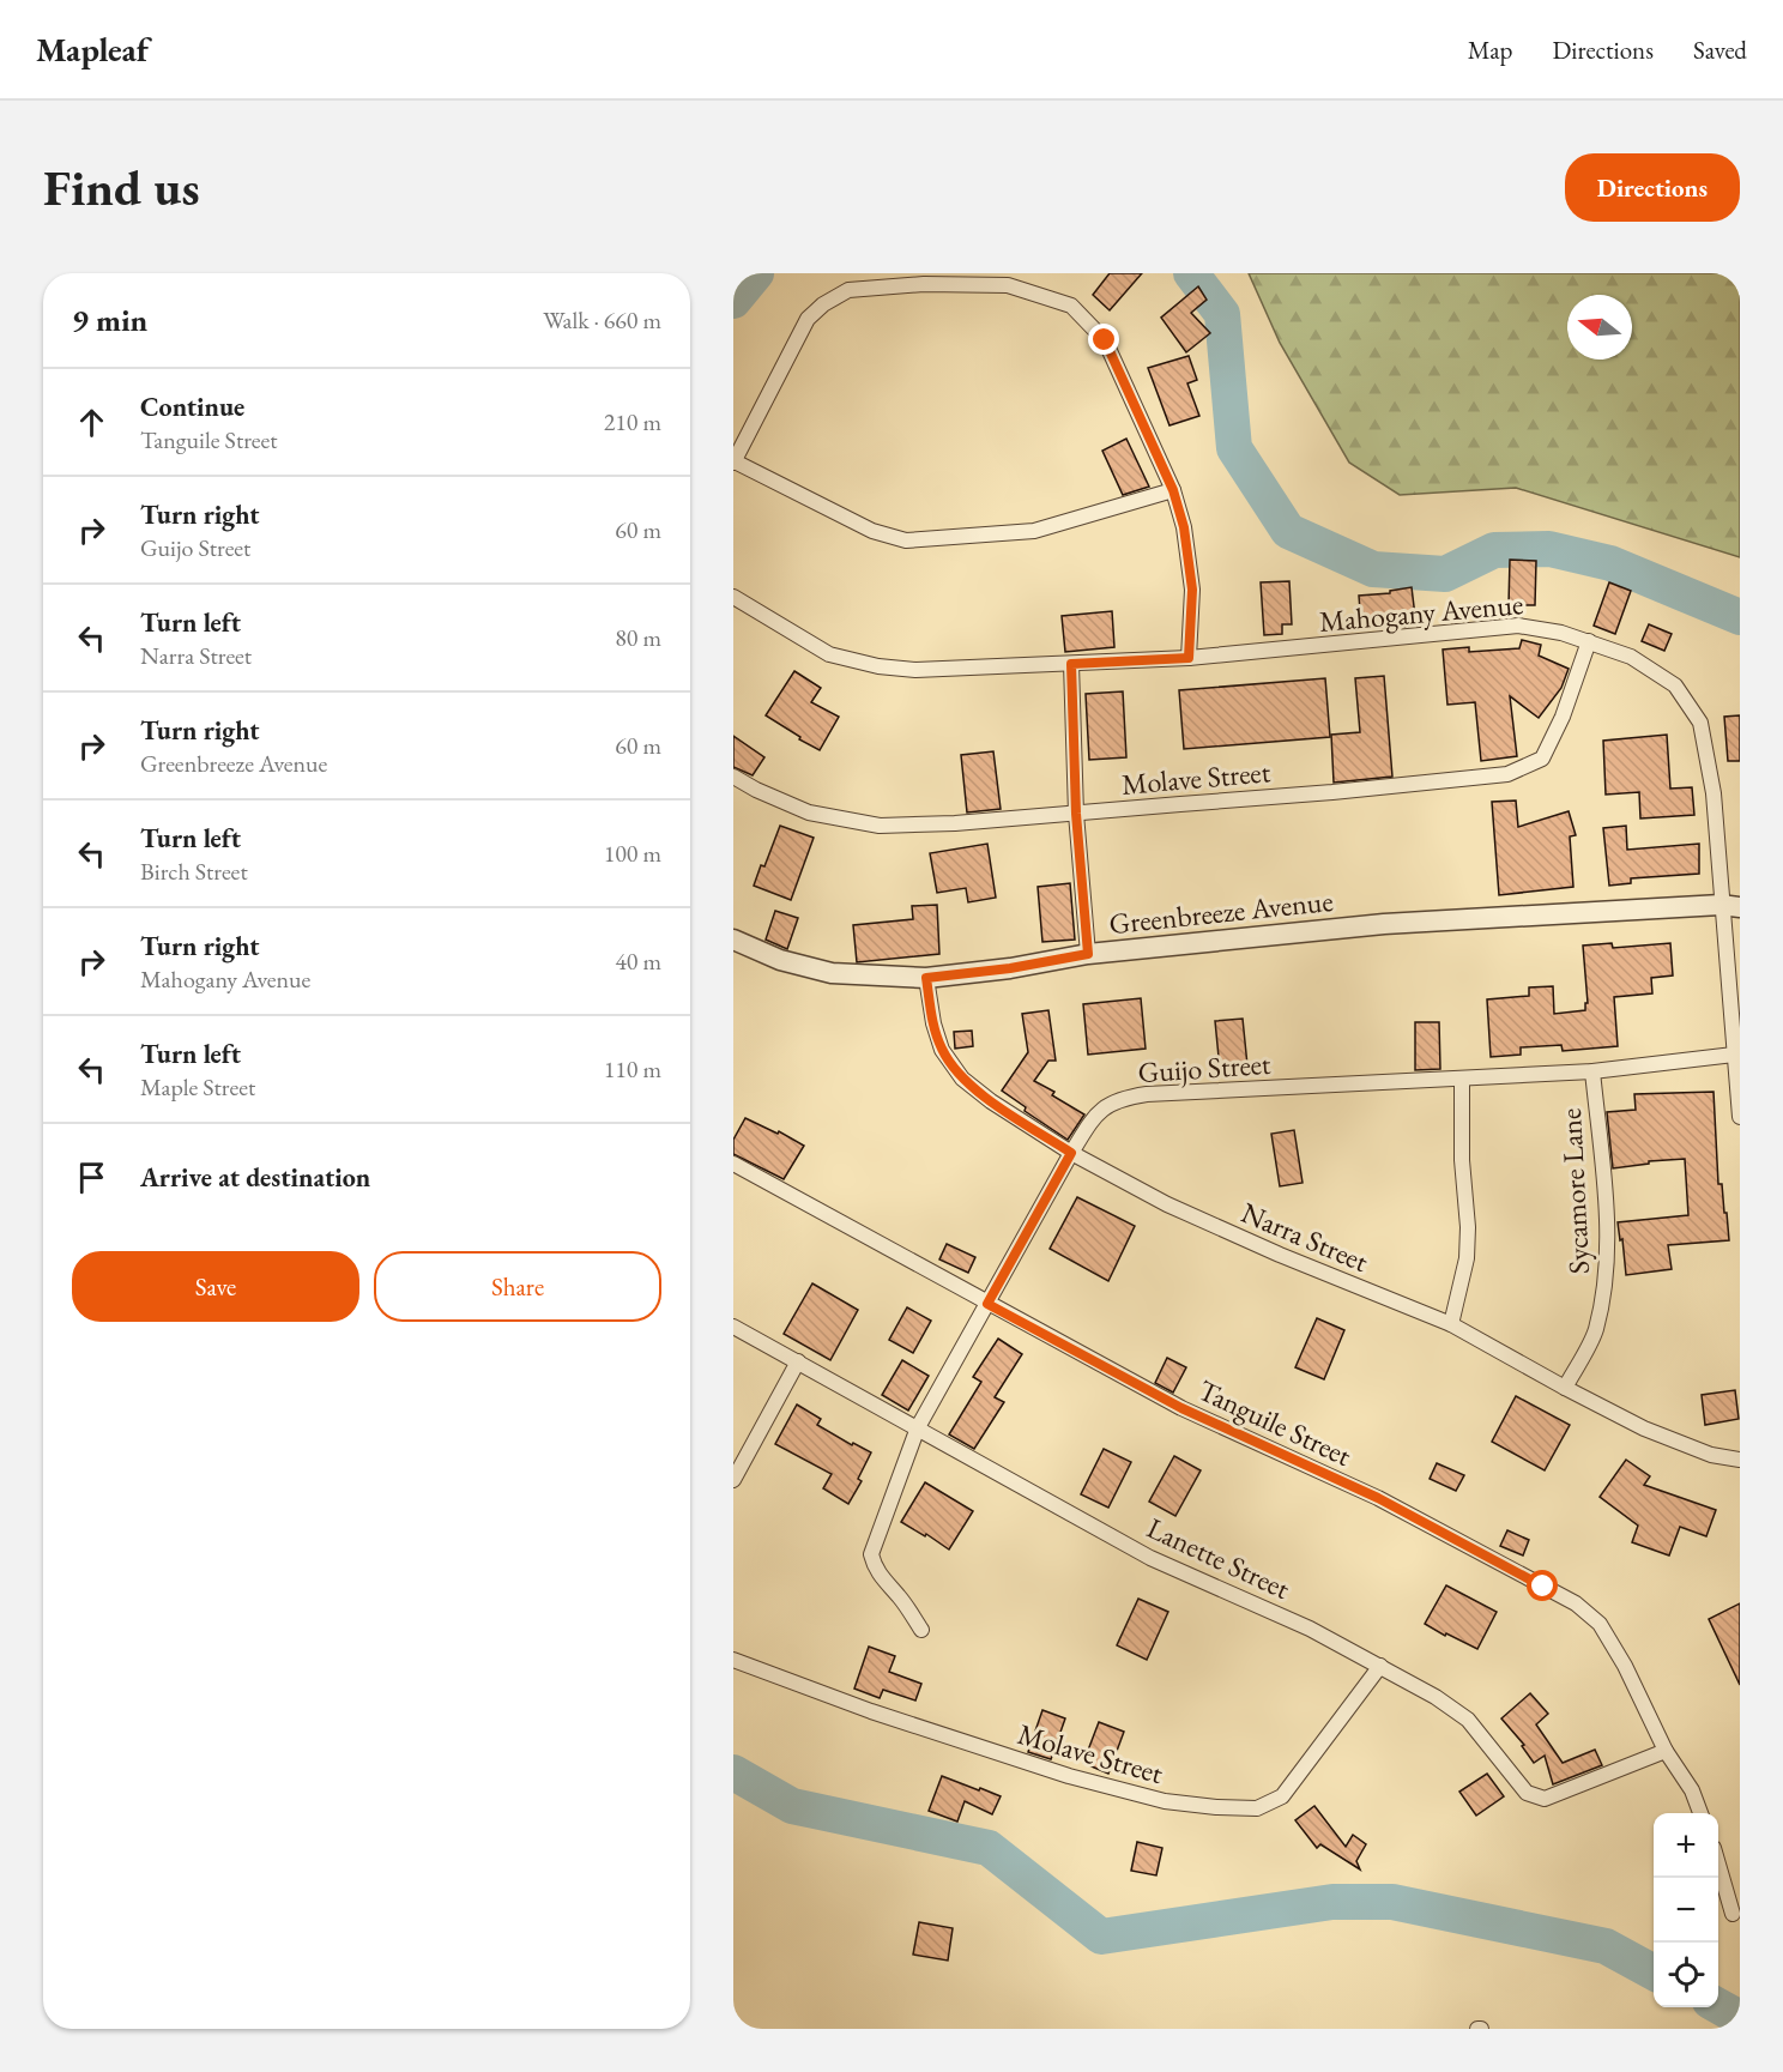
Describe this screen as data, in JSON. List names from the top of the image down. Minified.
{"streets":{"street":["Mahogany Avenue","Molave Street","Greenbreeze Avenue","Guijo Street","Sycamore Lane","Narra Street","Tanguile Street","Lanette Street"]},"crossings":[["Mahogany Avenue","Molave Street"],["Mahogany Avenue","Greenbreeze Avenue"],["Mahogany Avenue","Guijo Street"],["Molave Street","Lanette Street"],["Greenbreeze Avenue","Narra Street"],["Guijo Street","Sycamore Lane"],["Guijo Street","Narra Street"],["Guijo Street","Tanguile Street"],["Guijo Street","Lanette Street"],["Sycamore Lane","Narra Street"],["Tanguile Street","Lanette Street"]],"north":"left","page":{"header":"Mapleaf","nav":["Map","Directions","Saved"],"buttons":["Directions",["Save","Share"]],"title":"Find us","heading":["9 min","Walk · 660 m"],"list":[["Continue","Tanguile Street","210 m"],["Turn right","Guijo Street","60 m"],["Turn left","Narra Street","80 m"],["Turn right","Greenbreeze Avenue","60 m"],["Turn left","Birch Street","100 m"],["Turn right","Mahogany Avenue","40 m"],["Turn left","Maple Street","110 m"],"Arrive at destination"],"map_buttons":["+","−"]}}
